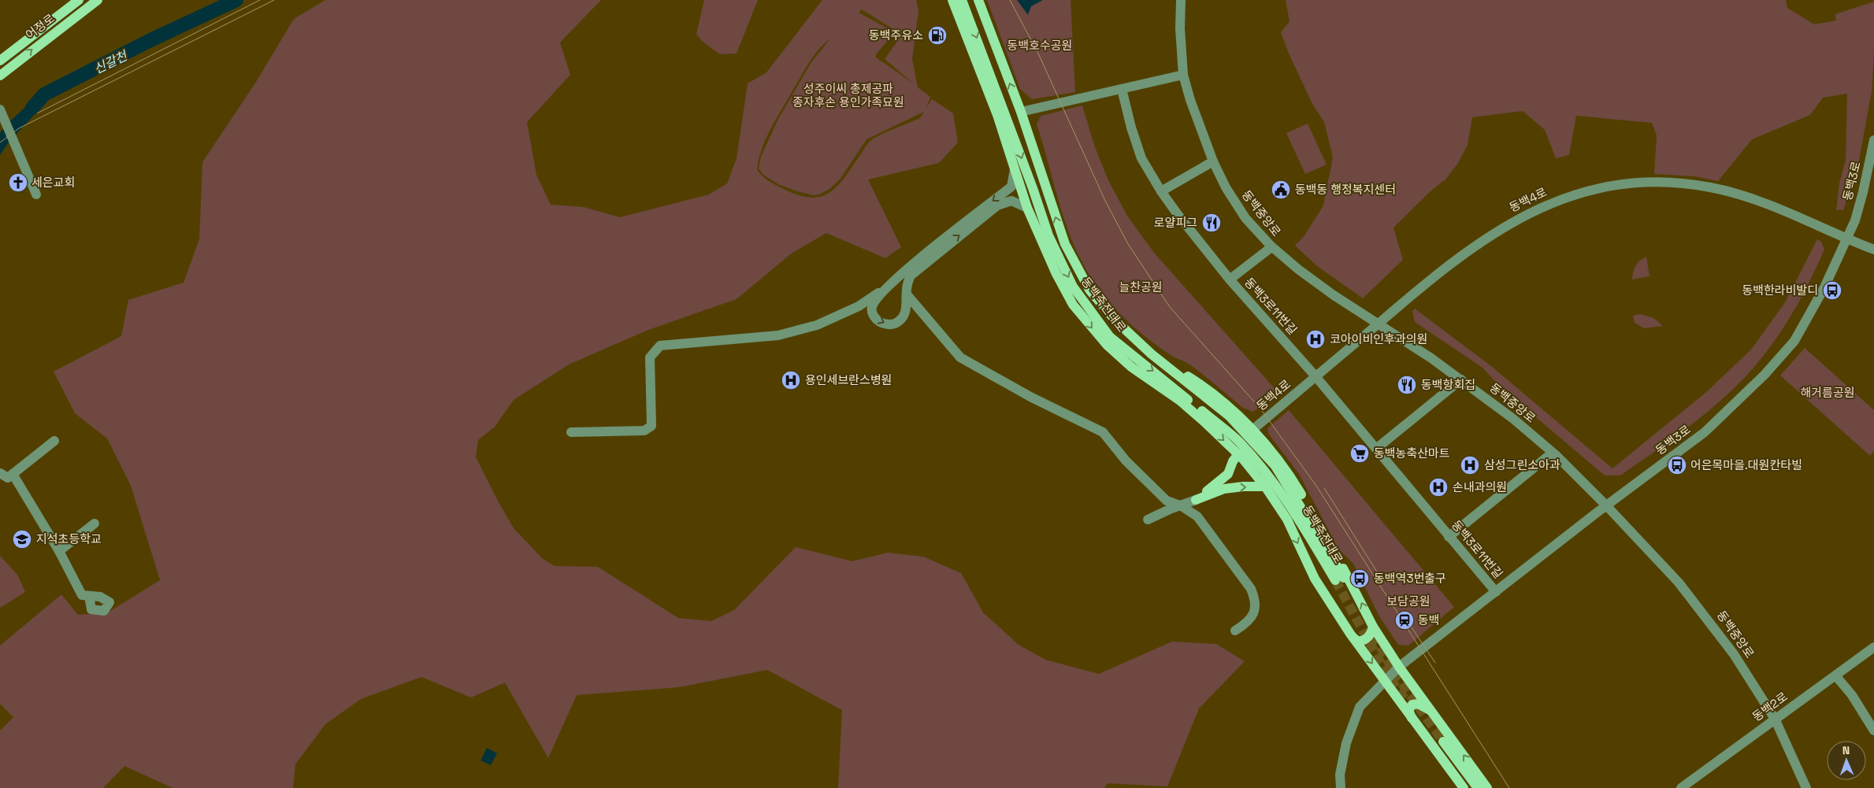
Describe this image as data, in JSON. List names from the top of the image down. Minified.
{"streets":{"main road":["어정로","동백죽전대로"],"street":["동백3로","동백4로","동백중앙로","동백3로11번길","동백2로"]},"crossings":[["동백3로","동백4로"],["동백3로","동백중앙로"],["동백3로","동백3로11번길"],["동백4로","동백중앙로"],["동백4로","동백3로11번길"],["동백중앙로","동백2로"]],"water":["신갈천"],"parks":["동백호수공원","성주이씨 총제공파 종자후손 용인가족묘원","늘찬공원","해거름공원","보담공원"],"places":{"fuel station":["동백주유소"],"church":["세은교회"],"public building":["동백동 행정복지센터"],"restaurant":["로얄피그","동백항회집"],"bus stop":["동백한라비발디","어은목마을.대원칸타빌","동백역3번출구"],"hospital":["코아이비인후과의원","용인세브란스병원","삼성그린소아과","손내과의원"],"supermarket":["동백농축산마트"],"school or university":["지석초등학교"],"station":["동백"]},"north":"top"}
